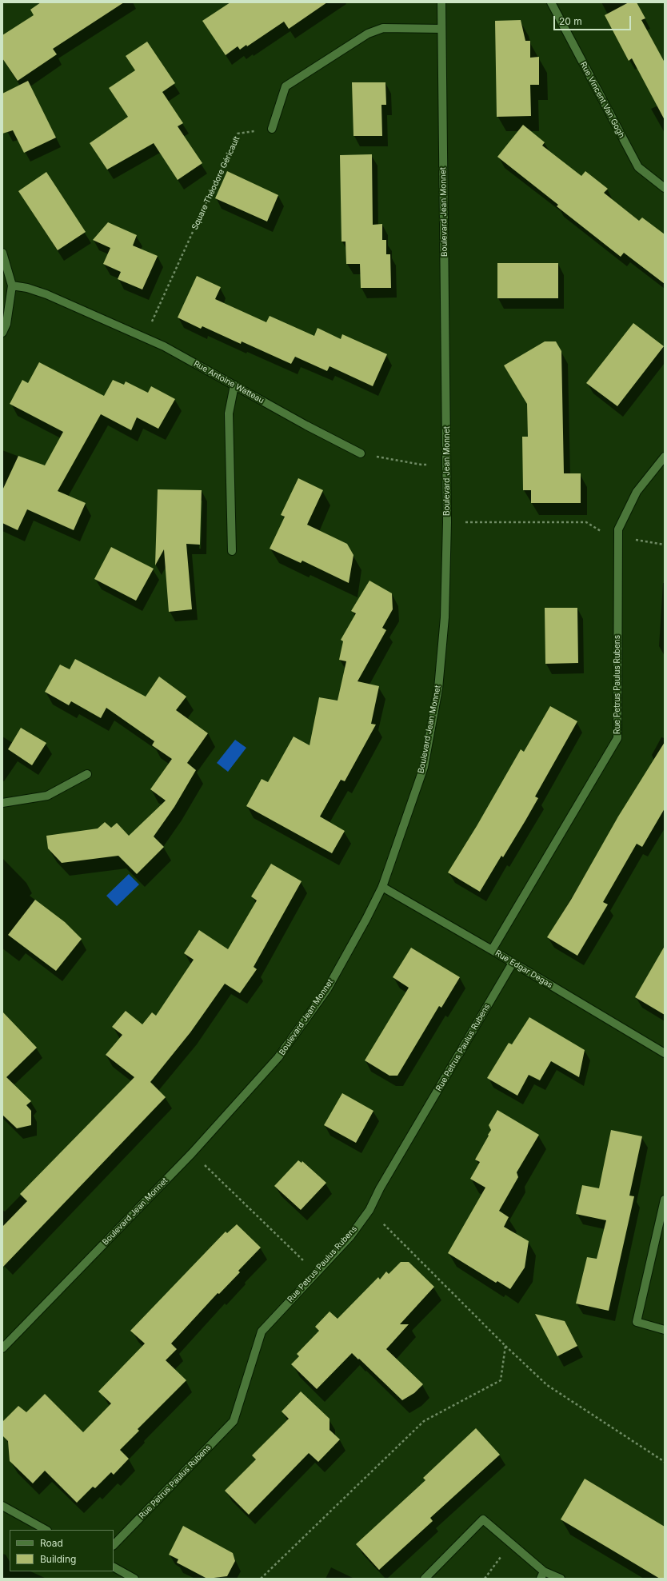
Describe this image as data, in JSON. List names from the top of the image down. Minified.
{"streets":{"street":["Rue Vincent Van Gogh","Boulevard Jean Monnet","Rue Antoine Watteau","Rue Petrus Paulus Rubens","Rue Edgar Degas"],"path":["Square Théodore Géricault"]},"crossings":[["Square Théodore Géricault","Rue Antoine Watteau"],["Boulevard Jean Monnet","Rue Edgar Degas"],["Rue Petrus Paulus Rubens","Rue Edgar Degas"]],"legend":["Road","Building"],"scale_bar":"20 m"}
